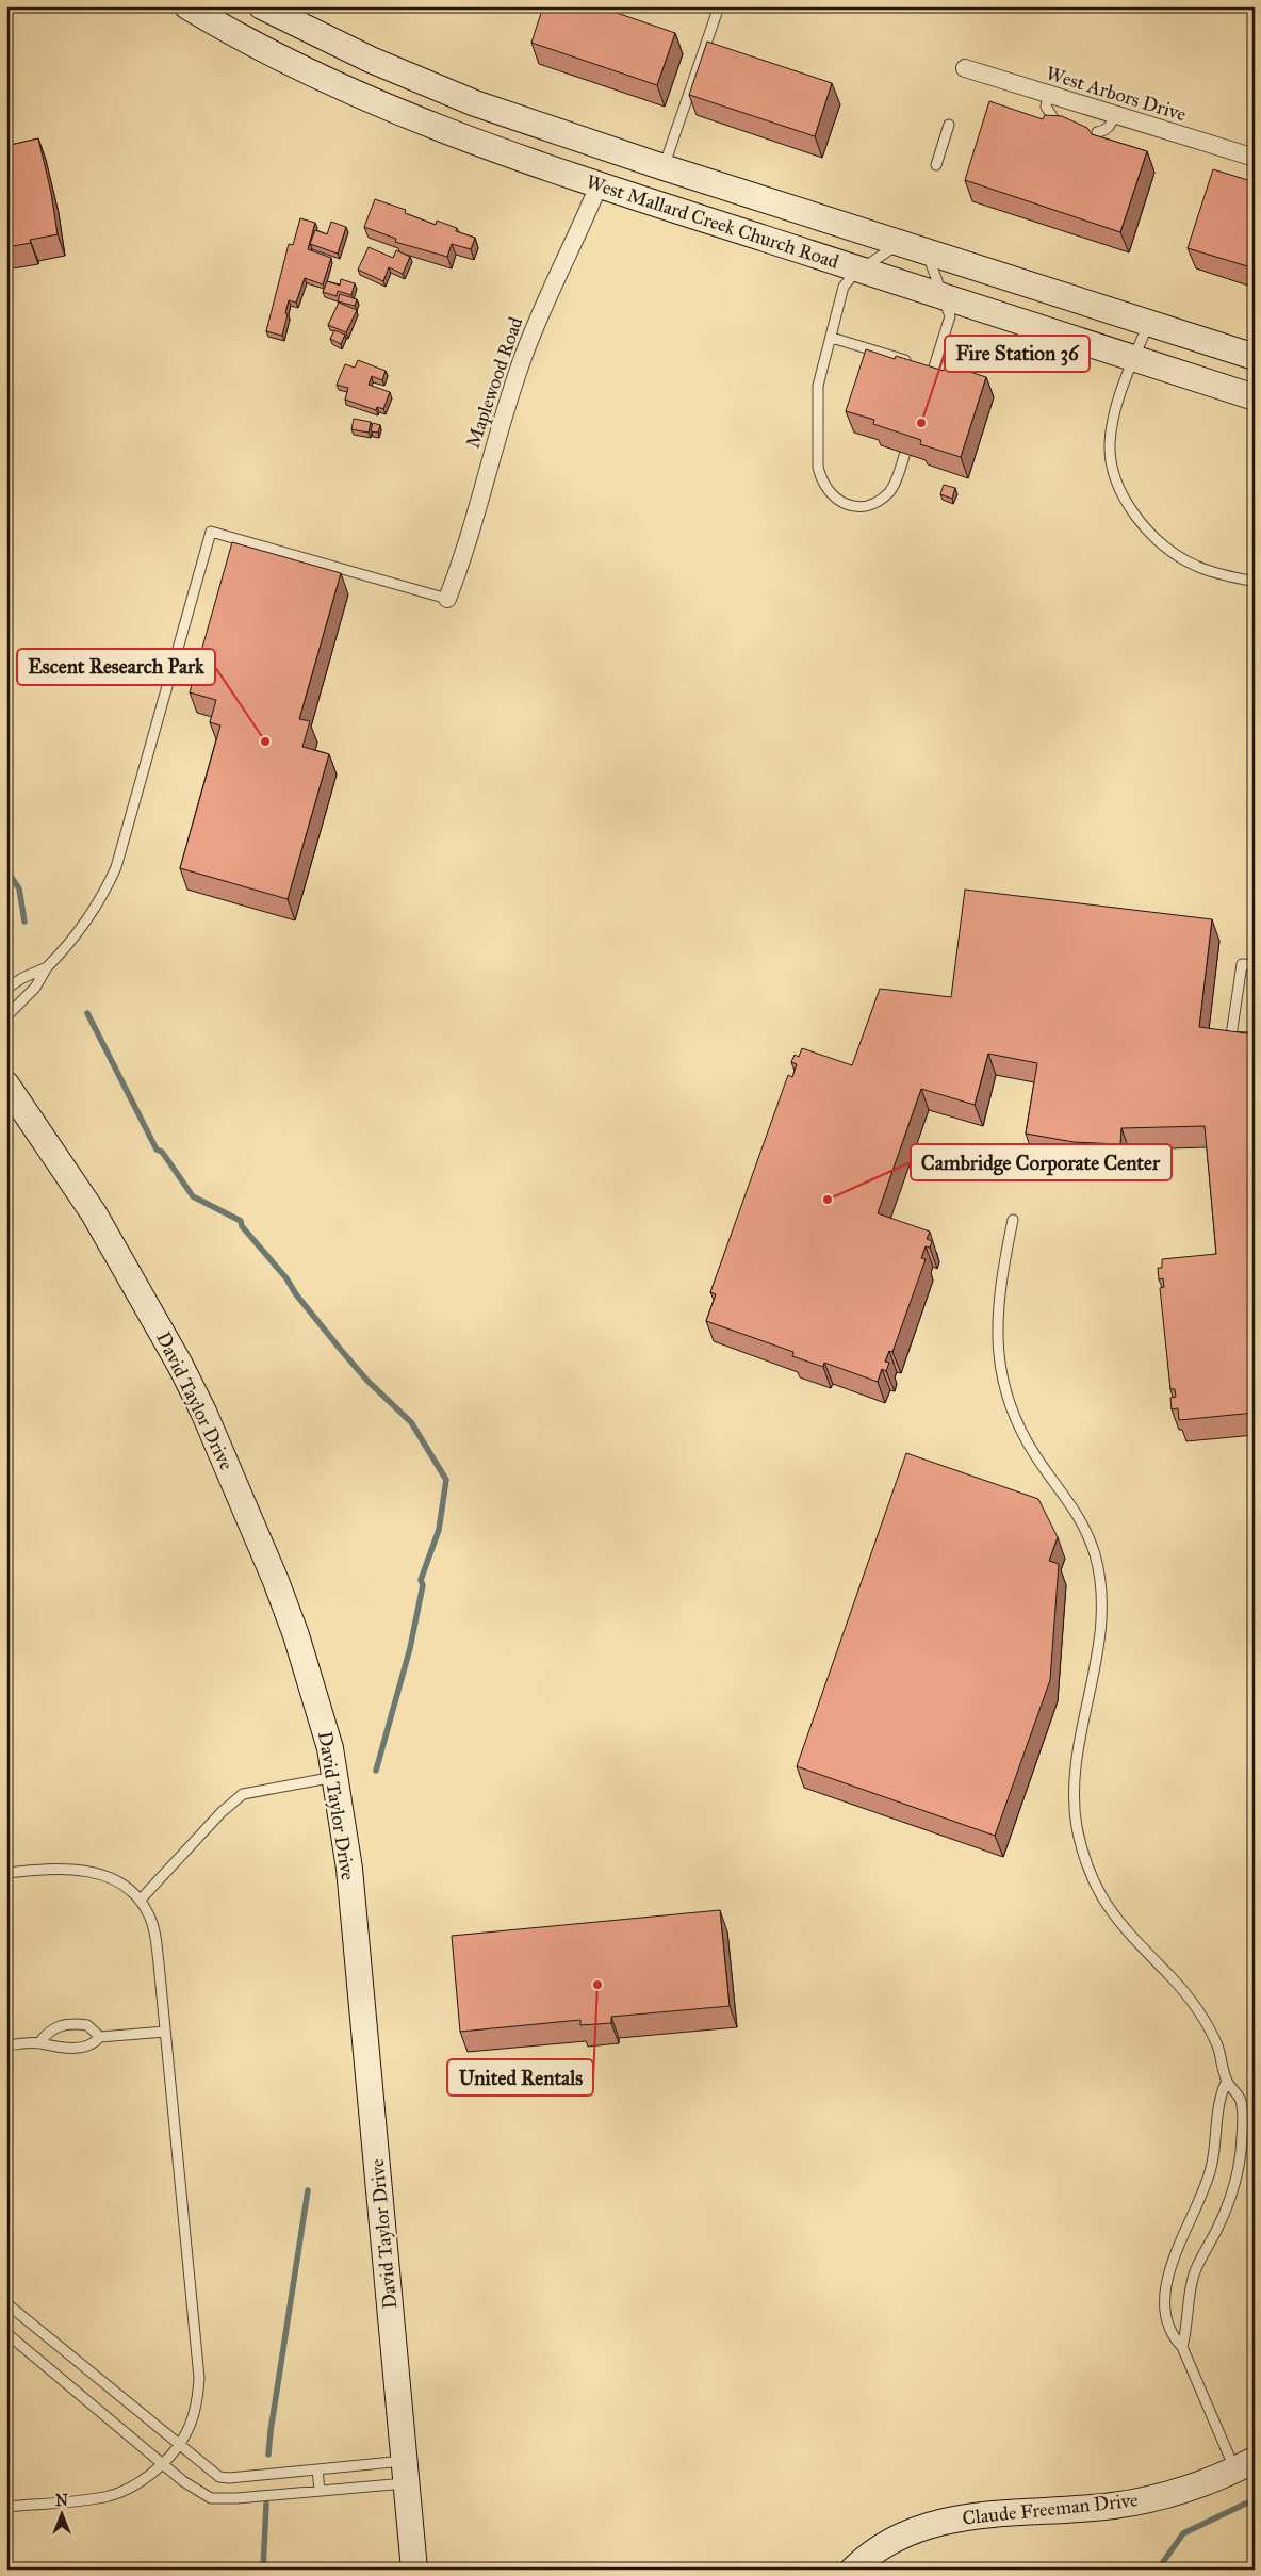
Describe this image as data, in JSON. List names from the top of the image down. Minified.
{"streets":{"main road":["West Mallard Creek Church Road","David Taylor Drive","Claude Freeman Drive"],"street":["West Arbors Drive","Maplewood Road"]},"crossings":[["West Mallard Creek Church Road","Maplewood Road"]],"places":["Fire Station 36","Escent Research Park","Cambridge Corporate Center","United Rentals"],"north":"top"}
